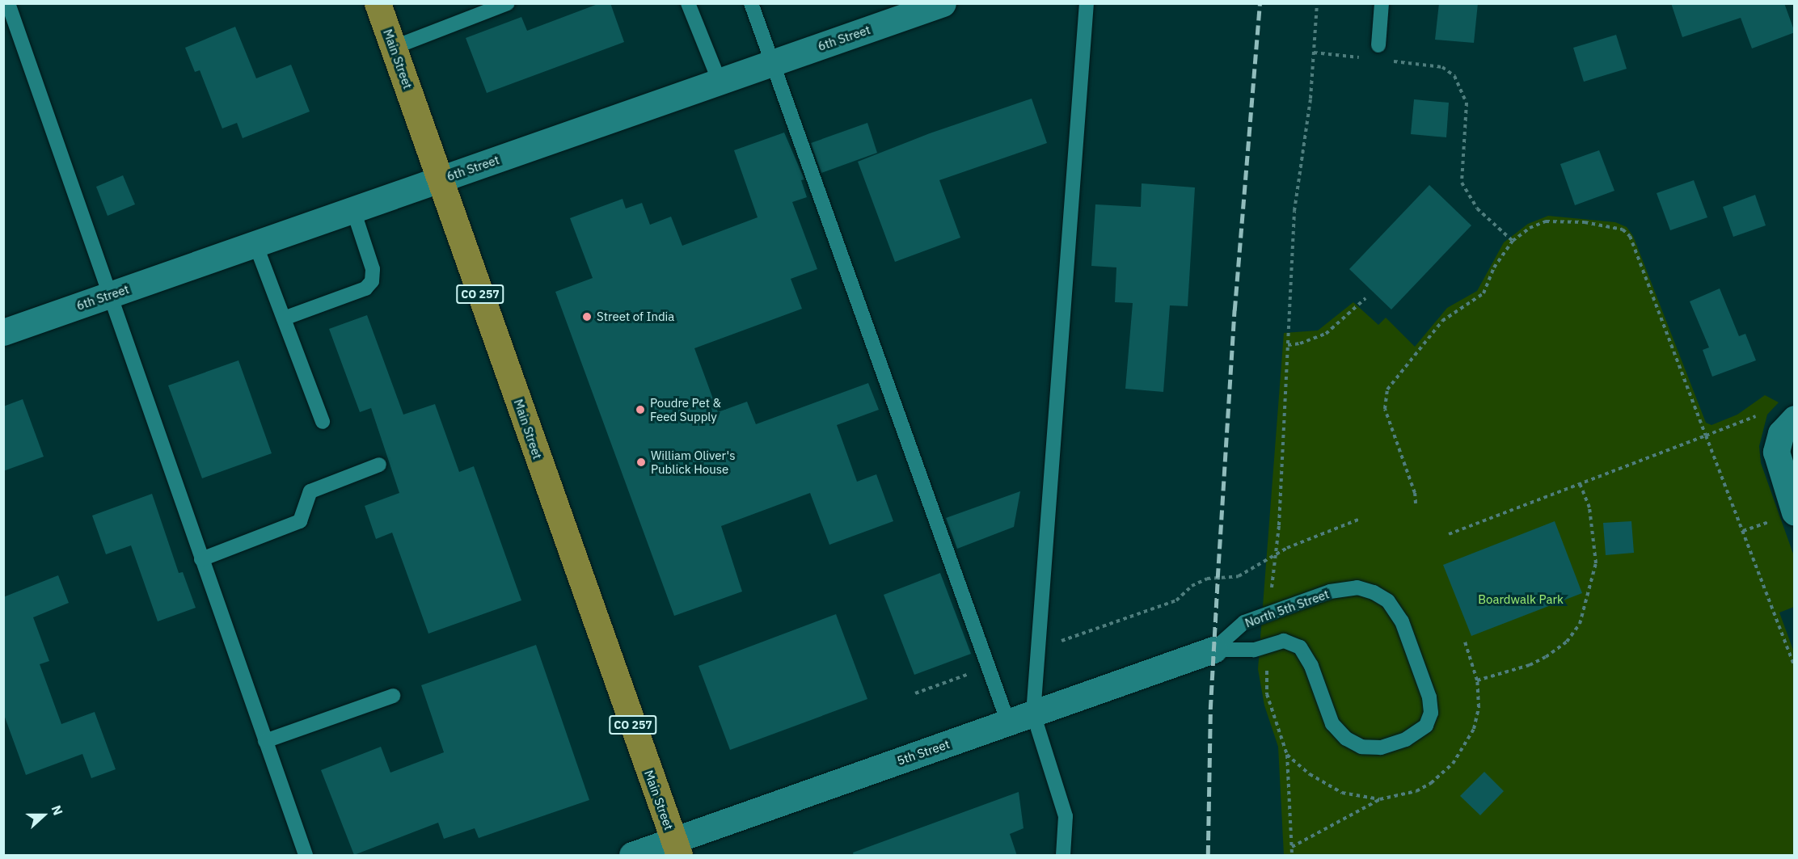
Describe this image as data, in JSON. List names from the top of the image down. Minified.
{"streets":{"main road":["Main Street","CO 257"],"street":["6th Street","5th Street"],"lane":["North 5th Street"]},"crossings":[["6th Street","Main Street"],["Main Street","5th Street"],["North 5th Street","5th Street"]],"parks":["Boardwalk Park"],"places":["Street of India","Poudre Pet & Feed Supply","William Oliver's Publick House"],"north":"right"}
